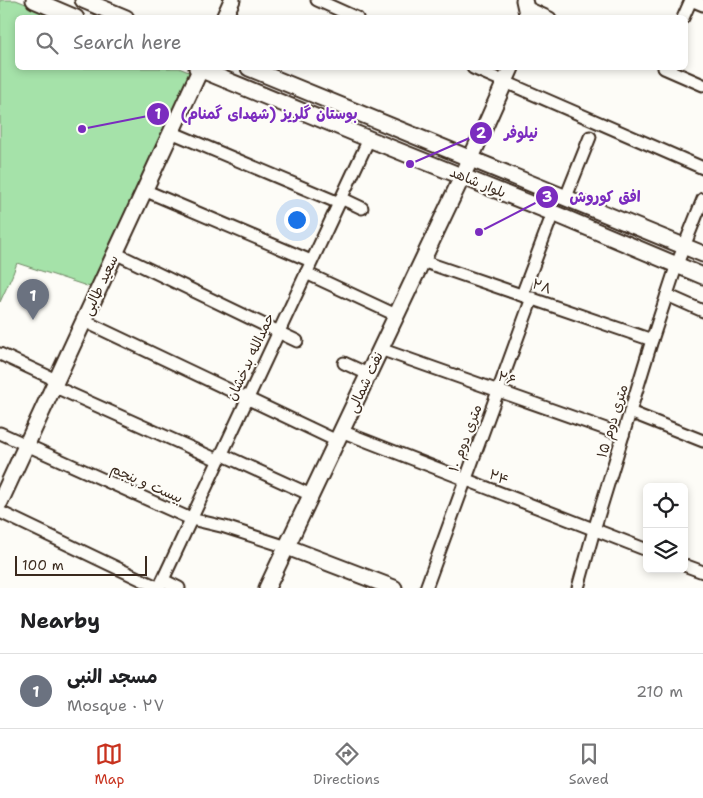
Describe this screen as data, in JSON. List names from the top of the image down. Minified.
{"streets":{"street":["بلوار شاهد","سعید طالبی","۲۸","حمدالله بدخشان","۲۶","نفت شمالی","۱۵ متری دوم","۱۰ متری دوم","۲۴","بیست و پنجم"]},"crossings":[["بلوار شاهد","حمدالله بدخشان"],["بلوار شاهد","نفت شمالی"],["بلوار شاهد","۱۵ متری دوم"],["بلوار شاهد","۱۰ متری دوم"],["سعید طالبی","۲۴"],["سعید طالبی","بیست و پنجم"],["۲۸","نفت شمالی"],["۲۸","۱۵ متری دوم"],["۲۸","۱۰ متری دوم"],["حمدالله بدخشان","۲۴"],["حمدالله بدخشان","بیست و پنجم"],["۲۶","نفت شمالی"],["۲۶","۱۵ متری دوم"],["۲۶","۱۰ متری دوم"],["نفت شمالی","۲۴"],["نفت شمالی","بیست و پنجم"],["۱۵ متری دوم","۲۴"],["۱۰ متری دوم","۲۴"]],"places":["بوستان گلریز (شهدای گمنام)","نیلوفر","افق کوروش"],"scale_bar":"100 m","page":{"search":"Search here","pins":"1","scale":"100 m","heading":"Nearby","list":[{"mark":"1","name":"مسجد النبی","note":"Mosque · ۲۷","value":"210 m"}],"nav":["Map","Directions","Saved"]}}
